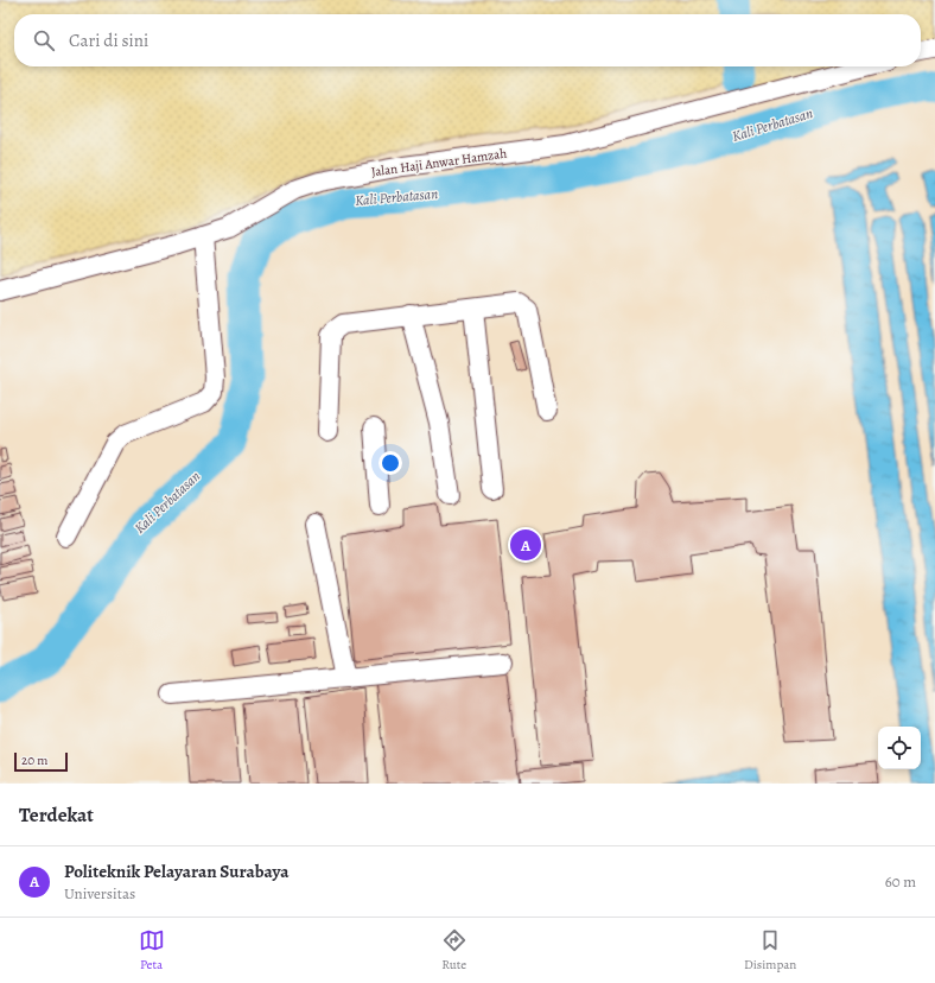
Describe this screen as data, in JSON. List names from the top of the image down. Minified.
{"streets":{"street":["Jalan Haji Anwar Hamzah"]},"water":["Kali Perbatasan"],"scale_bar":"20 m","page":{"search":"Cari di sini","pins":"A","scale":"20 m","heading":"Terdekat","list":[{"mark":"A","name":"Politeknik Pelayaran Surabaya","note":"Universitas","value":"60 m"}],"nav":["Peta","Rute","Disimpan"]}}
